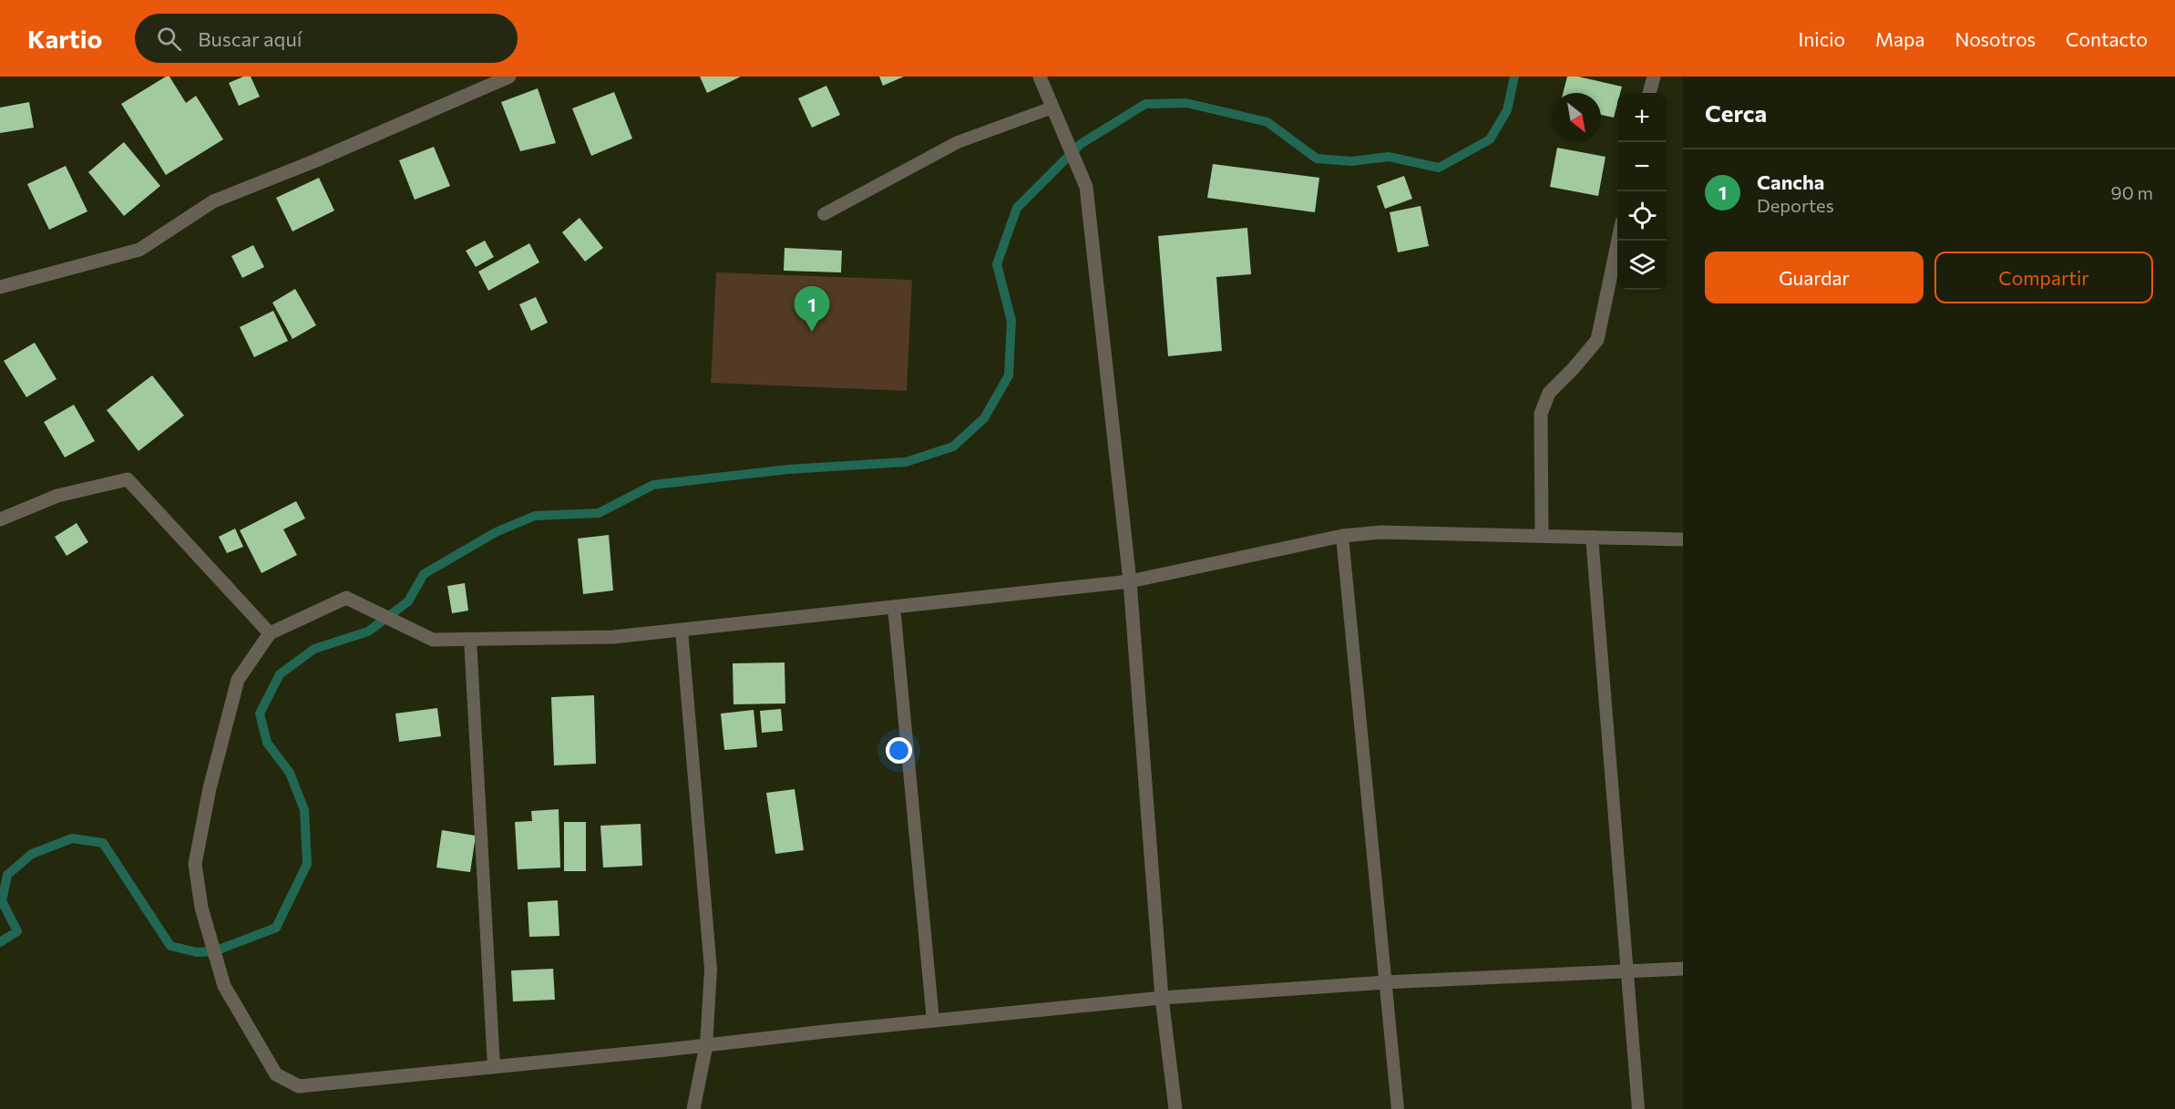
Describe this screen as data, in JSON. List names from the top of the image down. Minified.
{"north":"bottom right","page":{"header":"Kartio","search":"Buscar aquí","nav":["Inicio","Mapa","Nosotros","Contacto"],"heading":"Cerca","map_buttons":["+","−"],"list":[{"mark":"1","name":"Cancha","note":"Deportes","value":"90 m"}],"buttons":["Guardar","Compartir"],"pins":"1"}}
